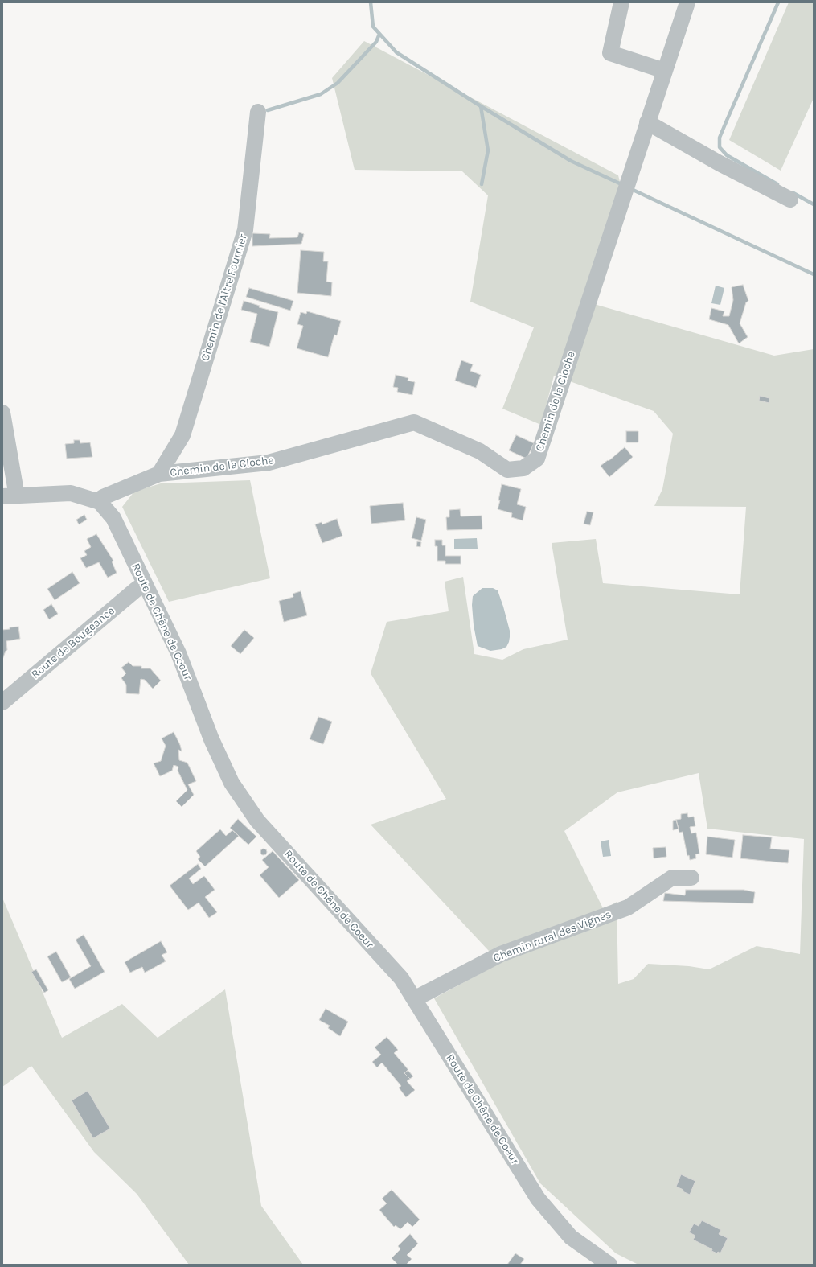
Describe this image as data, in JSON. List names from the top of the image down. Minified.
{"streets":{"street":["Chemin de l'Aitre Fournier","Chemin de la Cloche","Route de Chêne de Coeur","Route de Bougeance","Chemin rural des Vignes"]},"crossings":[["Chemin de l'Aitre Fournier","Chemin de la Cloche"],["Chemin de la Cloche","Route de Chêne de Coeur"],["Route de Chêne de Coeur","Route de Bougeance"],["Route de Chêne de Coeur","Chemin rural des Vignes"]]}
